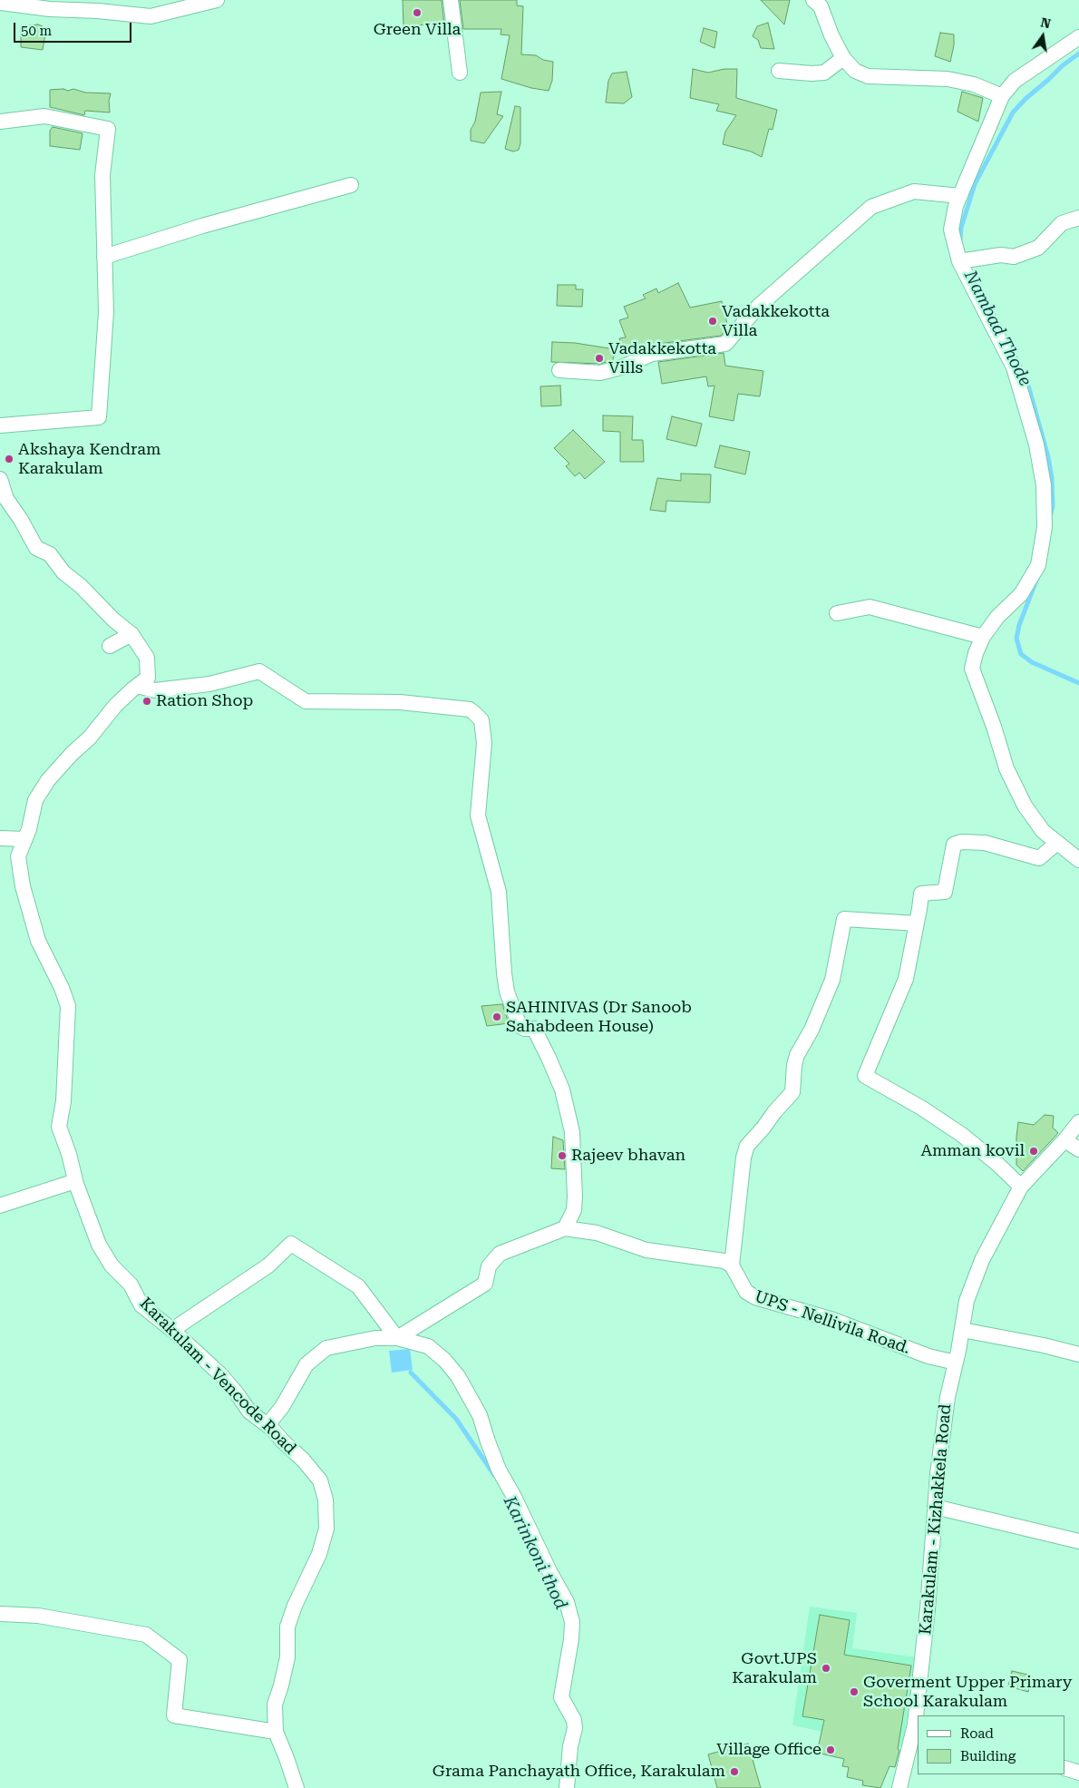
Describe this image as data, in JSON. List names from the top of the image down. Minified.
{"streets":{"street":["UPS - Nellivila Road.","Karakulam - Vencode Road","Karakulam - Kizhakkela Road"]},"crossings":[["UPS - Nellivila Road.","Karakulam - Kizhakkela Road"]],"water":["Nambad Thode","Karinkoni thod"],"places":["Green Villa","Vadakkekotta Villa","Vadakkekotta Vills","Akshaya Kendram Karakulam","Ration Shop","SAHINIVAS (Dr Sanoob Sahabdeen House)","Amman kovil","Rajeev bhavan","Govt.UPS Karakulam","Goverment Upper Primary School Karakulam","Village Office","Grama Panchayath Office, Karakulam"],"legend":["Road","Building"],"scale_bar":"50 m","north":"top"}
